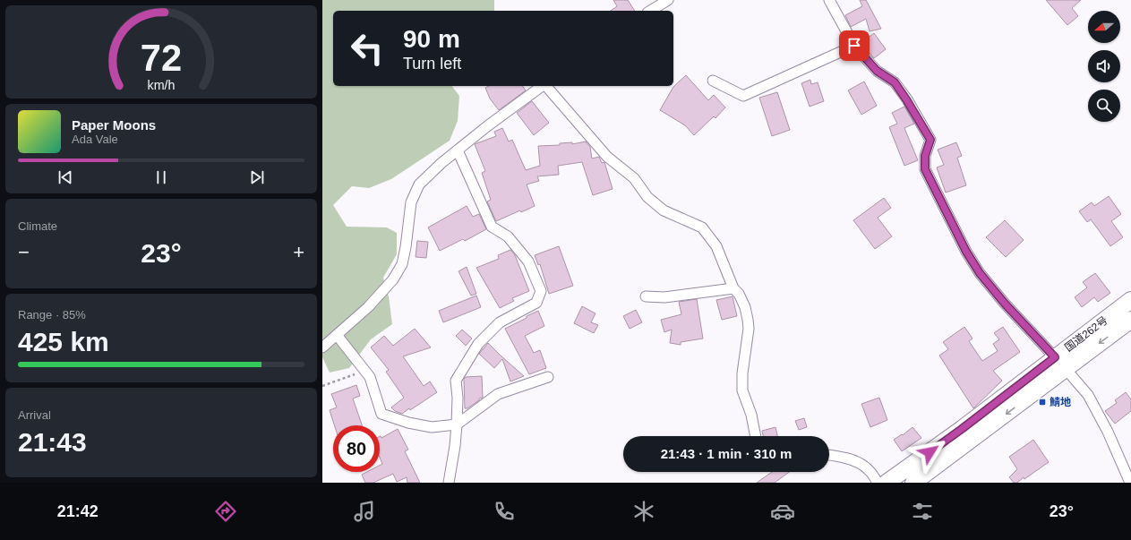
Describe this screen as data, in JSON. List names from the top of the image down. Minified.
{"streets":{"highway":["国道262号"]},"places":{"transit":["鯖地"]},"north":"left","page":{"turn":["90 m","Turn left"],"song":["Paper Moons","Ada Vale"],"tile":["Climate",["Range · 85%","425 km"],["Arrival","21:43"]],"heat":["−","23°","+"],"limit":"80","trip":"21:43 · 1 min · 310 m","tabs":["21:42","23°"],"gauge":["72","km/h"]}}
